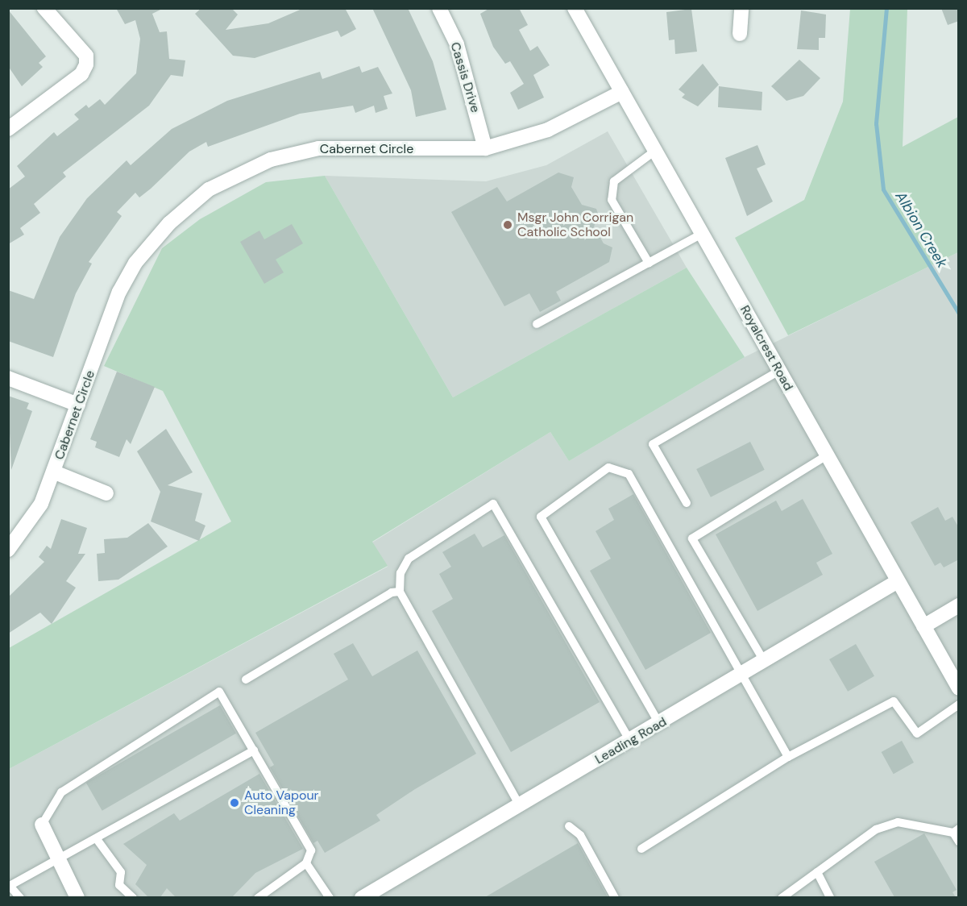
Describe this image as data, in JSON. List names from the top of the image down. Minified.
{"streets":{"street":["Cassis Drive","Cabernet Circle","Royalcrest Road","Leading Road"]},"crossings":[["Cassis Drive","Cabernet Circle"],["Cabernet Circle","Royalcrest Road"],["Royalcrest Road","Leading Road"]],"water":["Albion Creek"],"places":["Msgr John Corrigan Catholic School","Auto Vapour Cleaning"]}
